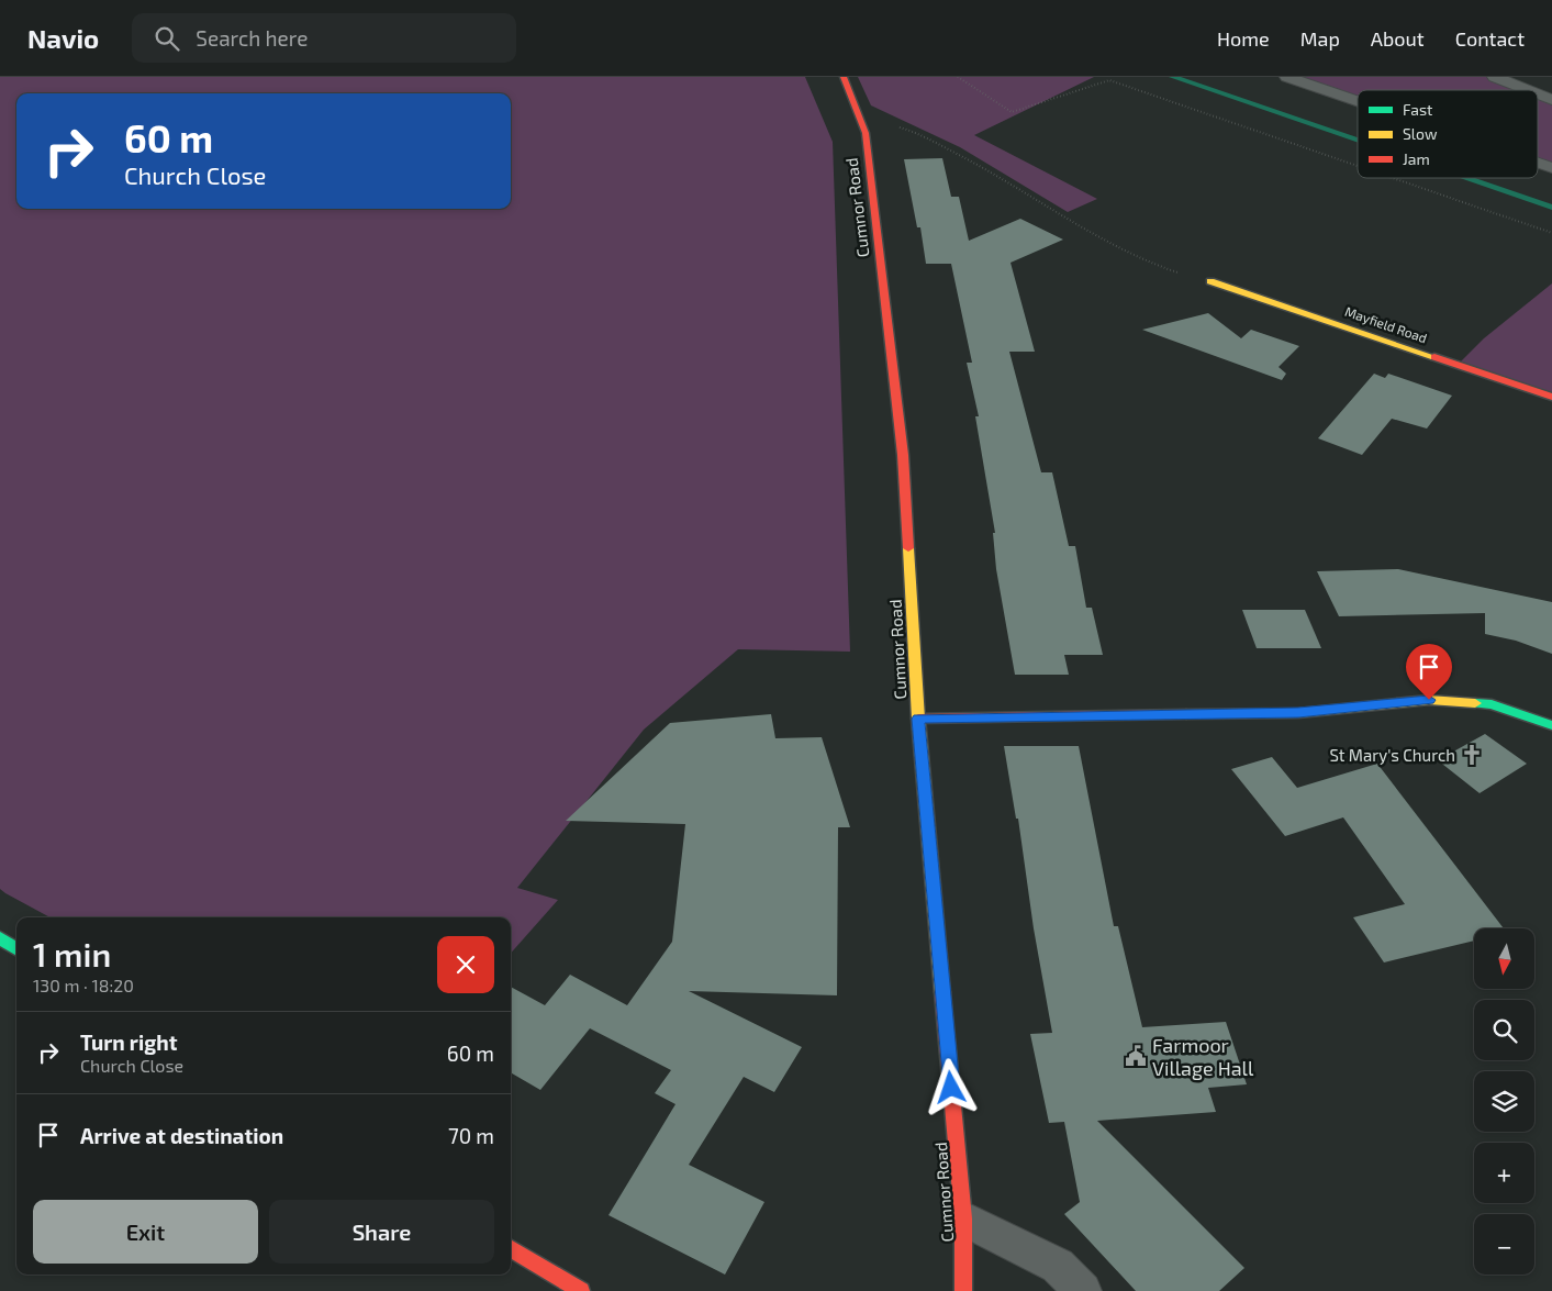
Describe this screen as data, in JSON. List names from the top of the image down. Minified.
{"streets":{"main road":["Cumnor Road","Mayfield Road"]},"places":{"church":["St Mary's Church"],"public building":["Farmoor Village Hall"]},"legend":["Fast","Slow","Jam"],"north":"bottom","page":{"header":"Navio","search":"Search here","nav":["Home","Map","About","Contact"],"turn":["60 m","Church Close"],"heading":["1 min","130 m · 18:20"],"map_buttons":["+","−"],"list":[{"name":"Turn right","note":"Church Close","value":"60 m"},{"name":"Arrive at destination","value":"70 m"}],"buttons":["Exit","Share"]}}
